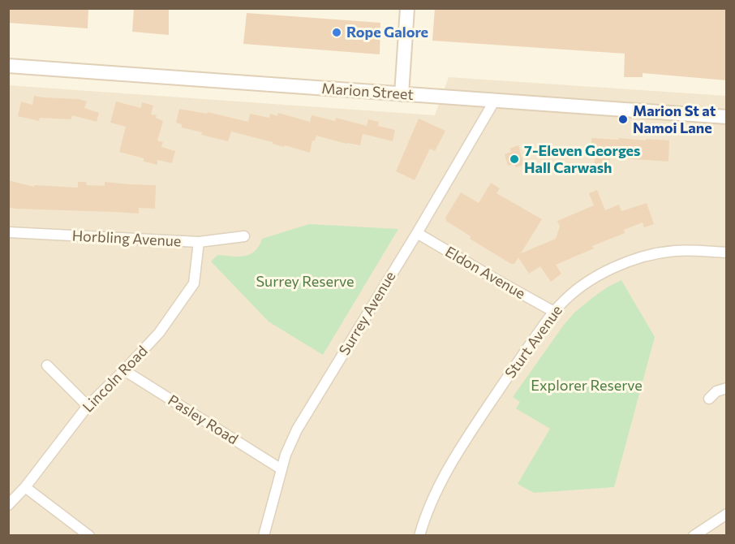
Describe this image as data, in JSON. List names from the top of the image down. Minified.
{"streets":{"main road":["Marion Street"],"street":["Horbling Avenue","Eldon Avenue","Surrey Avenue","Sturt Avenue","Lincoln Road","Pasley Road"]},"crossings":[["Marion Street","Surrey Avenue"],["Horbling Avenue","Lincoln Road"],["Eldon Avenue","Surrey Avenue"],["Eldon Avenue","Sturt Avenue"],["Surrey Avenue","Pasley Road"],["Lincoln Road","Pasley Road"]],"parks":["Surrey Reserve","Explorer Reserve"],"places":["Rope Galore","Marion St at Namoi Lane","7-Eleven Georges Hall Carwash"]}
